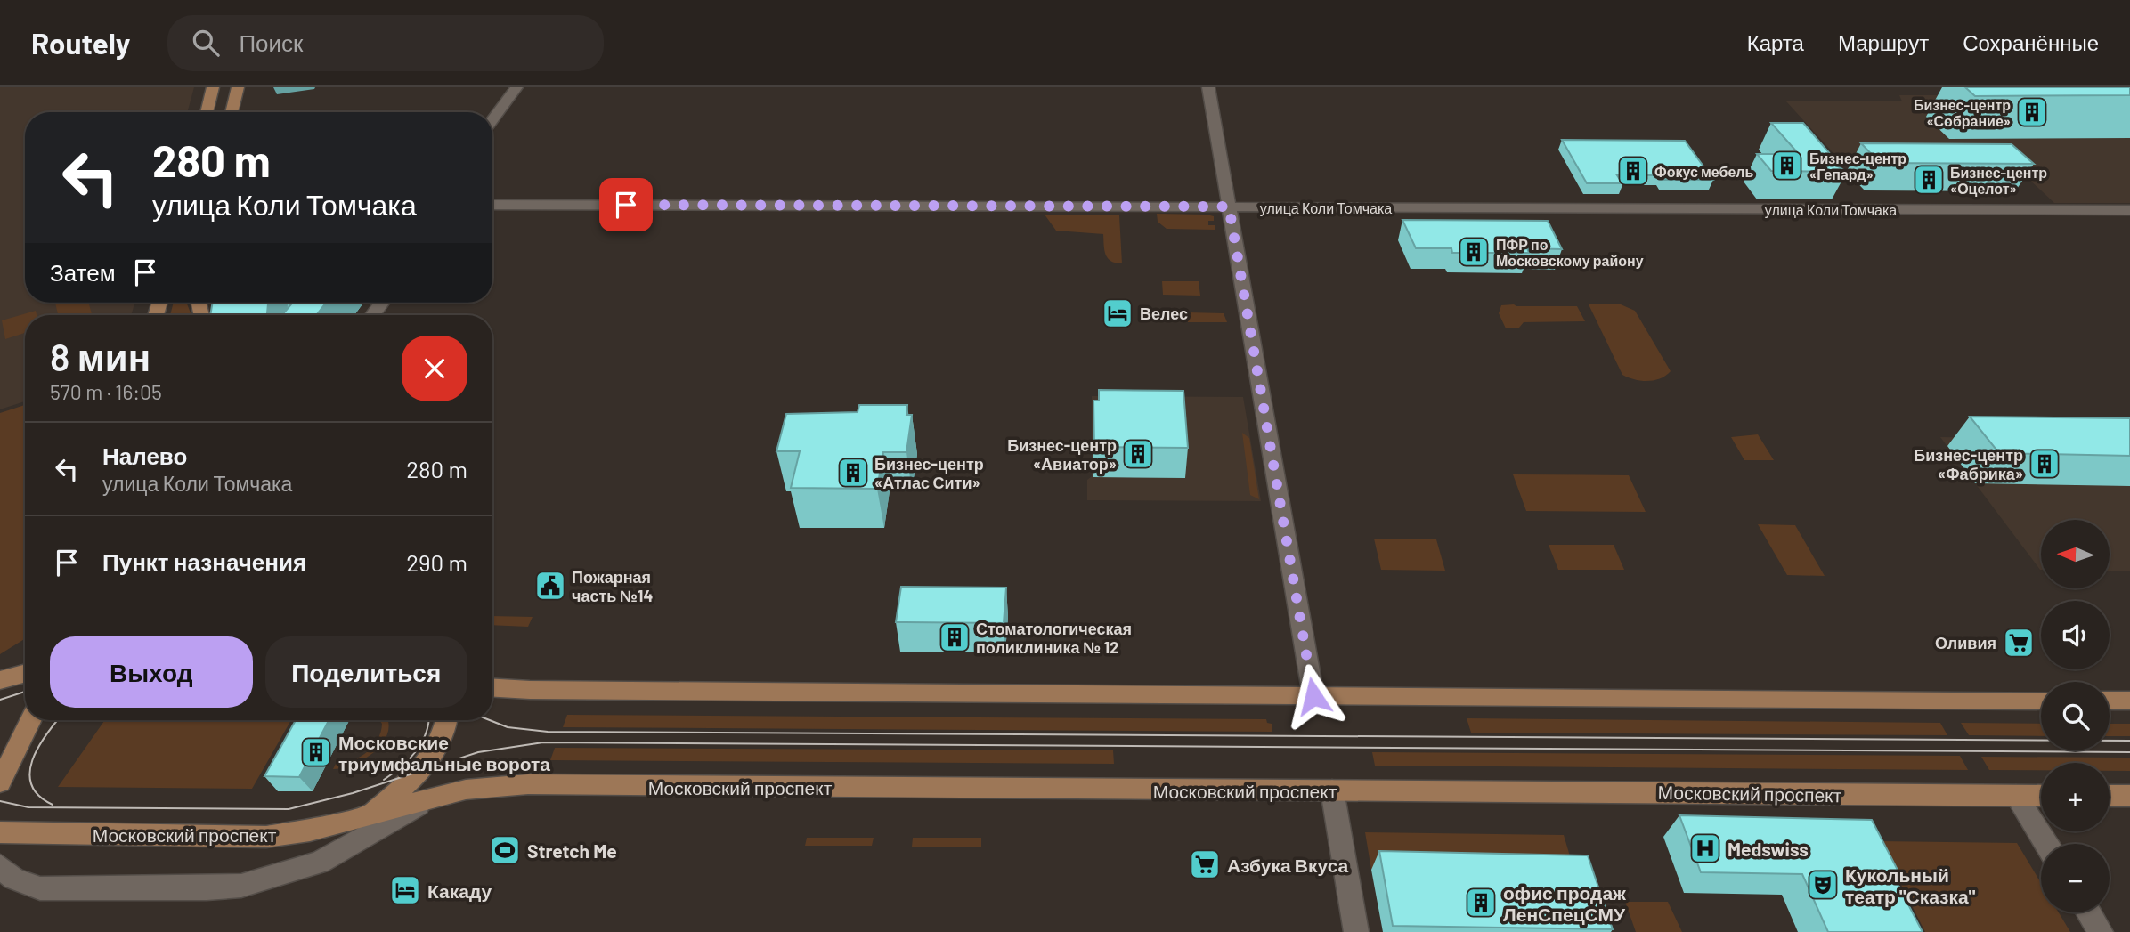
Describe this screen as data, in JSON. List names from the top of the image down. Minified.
{"streets":{"main road":["Московский проспект"],"street":["улица Коли Томчака"]},"places":{"building":["Бизнес-центр «Собрание»","Бизнес-центр «Гепард»","Фокус мебель","Бизнес-центр «Оцелот»","ПФР по Московскому району","Бизнес-центр «Авиатор»","Бизнес-центр «Фабрика»","Бизнес-центр «Атлас Сити»","Стоматологическая поликлиника № 12","Московские триумфальные ворота","офис продаж ЛенСпецСМУ"],"hotel":["Велес","Какаду"],"public building":["Пожарная часть №14"],"supermarket":["Оливия","Азбука Вкуса"],"hospital":["Medswiss"],"sports":["Stretch Me"],"theatre":["Кукольный театр \"Сказка\""]},"north":"left","page":{"header":"Routely","search":"Поиск","nav":["Карта","Маршрут","Сохранённые"],"turn":["280 m","улица Коли Томчака"],"then":"Затем","heading":["8 мин","570 m · 16:05"],"list":[{"name":"Налево","note":"улица Коли Томчака","value":"280 m"},{"name":"Пункт назначения","value":"290 m"}],"map_buttons":["+","−"],"buttons":["Выход","Поделиться"]}}
